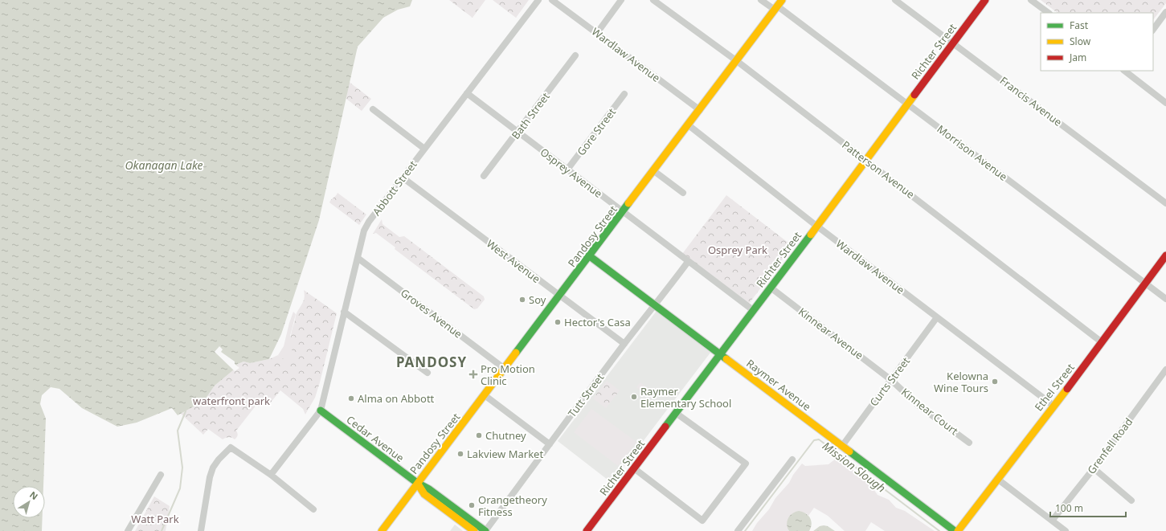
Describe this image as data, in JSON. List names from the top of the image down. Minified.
{"streets":{"street":["Richter Street","Wardlaw Avenue","Francis Avenue","Bath Street","Gore Street","Morrison Avenue","Patterson Avenue","Osprey Avenue","Abbott Street","Pandosy Street","West Avenue","Groves Avenue","Kinnear Avenue","Curts Street","Raymer Avenue","Ethel Street","Tutt Street","Kinnear Court","Cedar Avenue","Grenfell Road"]},"crossings":[["Richter Street","Wardlaw Avenue"],["Richter Street","Francis Avenue"],["Richter Street","Morrison Avenue"],["Richter Street","Patterson Avenue"],["Richter Street","Osprey Avenue"],["Richter Street","Kinnear Avenue"],["Richter Street","Raymer Avenue"],["Wardlaw Avenue","Pandosy Street"],["Wardlaw Avenue","Curts Street"],["Wardlaw Avenue","Ethel Street"],["Bath Street","Osprey Avenue"],["Gore Street","Osprey Avenue"],["Morrison Avenue","Pandosy Street"],["Morrison Avenue","Ethel Street"],["Patterson Avenue","Pandosy Street"],["Patterson Avenue","Ethel Street"],["Osprey Avenue","Abbott Street"],["Osprey Avenue","Pandosy Street"],["Osprey Avenue","Tutt Street"],["Abbott Street","West Avenue"],["Abbott Street","Groves Avenue"],["Abbott Street","Cedar Avenue"],["Pandosy Street","West Avenue"],["Pandosy Street","Groves Avenue"],["Pandosy Street","Raymer Avenue"],["Pandosy Street","Cedar Avenue"],["West Avenue","Tutt Street"],["Kinnear Avenue","Curts Street"],["Kinnear Avenue","Kinnear Court"],["Curts Street","Raymer Avenue"],["Curts Street","Kinnear Court"],["Raymer Avenue","Tutt Street"]],"districts":["PANDOSY"],"water":["Okanagan Lake","Mission Slough"],"parks":["Osprey Park","waterfront park","Watt Park"],"places":{"other":["Soy","Hector's Casa","Kelowna Wine Tours","Raymer Elementary School","Alma on Abbott","Chutney","Lakview Market","Orangetheory Fitness"],"health":["Pro Motion Clinic"]},"legend":["Fast","Slow","Jam"],"scale_bar":"100 m","north":"top right"}
